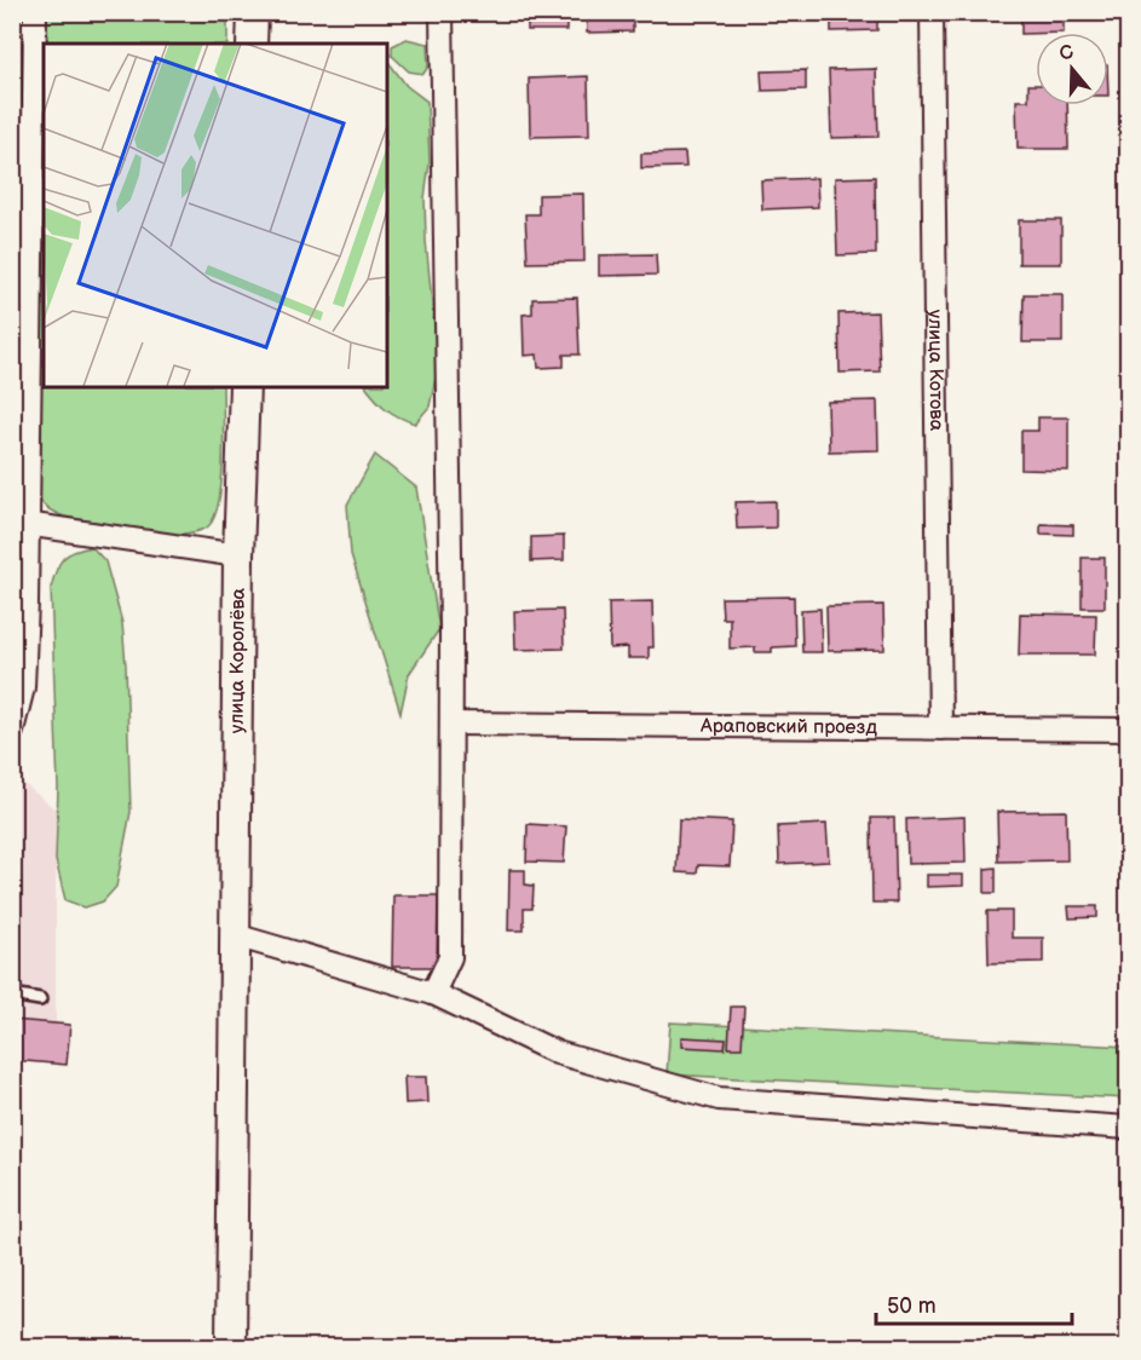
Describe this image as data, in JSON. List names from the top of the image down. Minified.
{"streets":{"main road":["улица Королёва"],"street":["улица Котова","Араповский проезд"]},"crossings":[["улица Котова","Араповский проезд"]],"scale_bar":"50 m","north":"top"}
